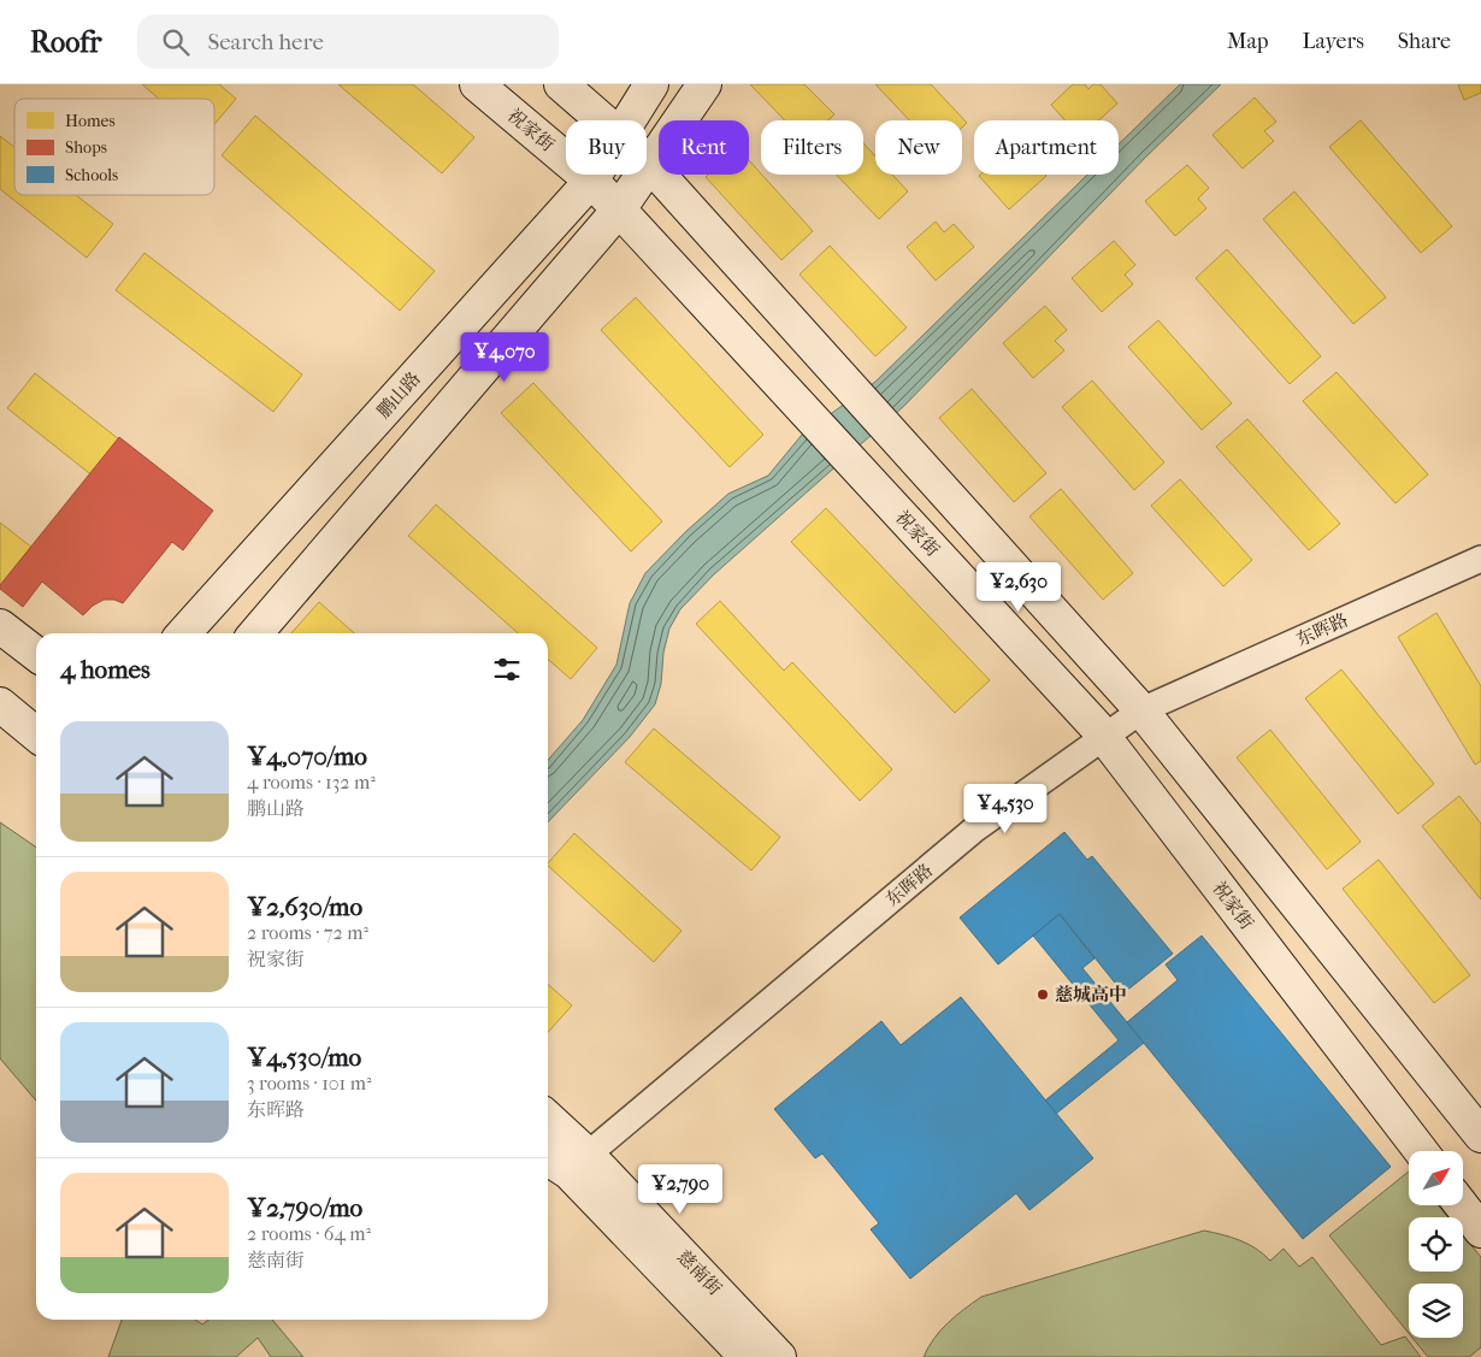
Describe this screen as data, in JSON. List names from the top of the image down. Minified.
{"streets":{"street":["祝家街","鹏山路","东晖路","慈南街"]},"crossings":[["祝家街","鹏山路"],["祝家街","东晖路"],["东晖路","慈南街"]],"places":["慈城高中"],"legend":["Homes","Shops","Schools"],"north":"top right","page":{"header":"Roofr","search":"Search here","nav":["Map","Layers","Share"],"chip":["Buy","Rent","Filters","New","Apartment"],"price":["¥4,070","¥2,630","¥4,530","¥2,790"],"heading":"4 homes","list":[{"name":"¥4,070/mo","note":"4 rooms · 132 m² · 鹏山路"},{"name":"¥2,630/mo","note":"2 rooms · 72 m² · 祝家街"},{"name":"¥4,530/mo","note":"3 rooms · 101 m² · 东晖路"},{"name":"¥2,790/mo","note":"2 rooms · 64 m² · 慈南街"}]}}
